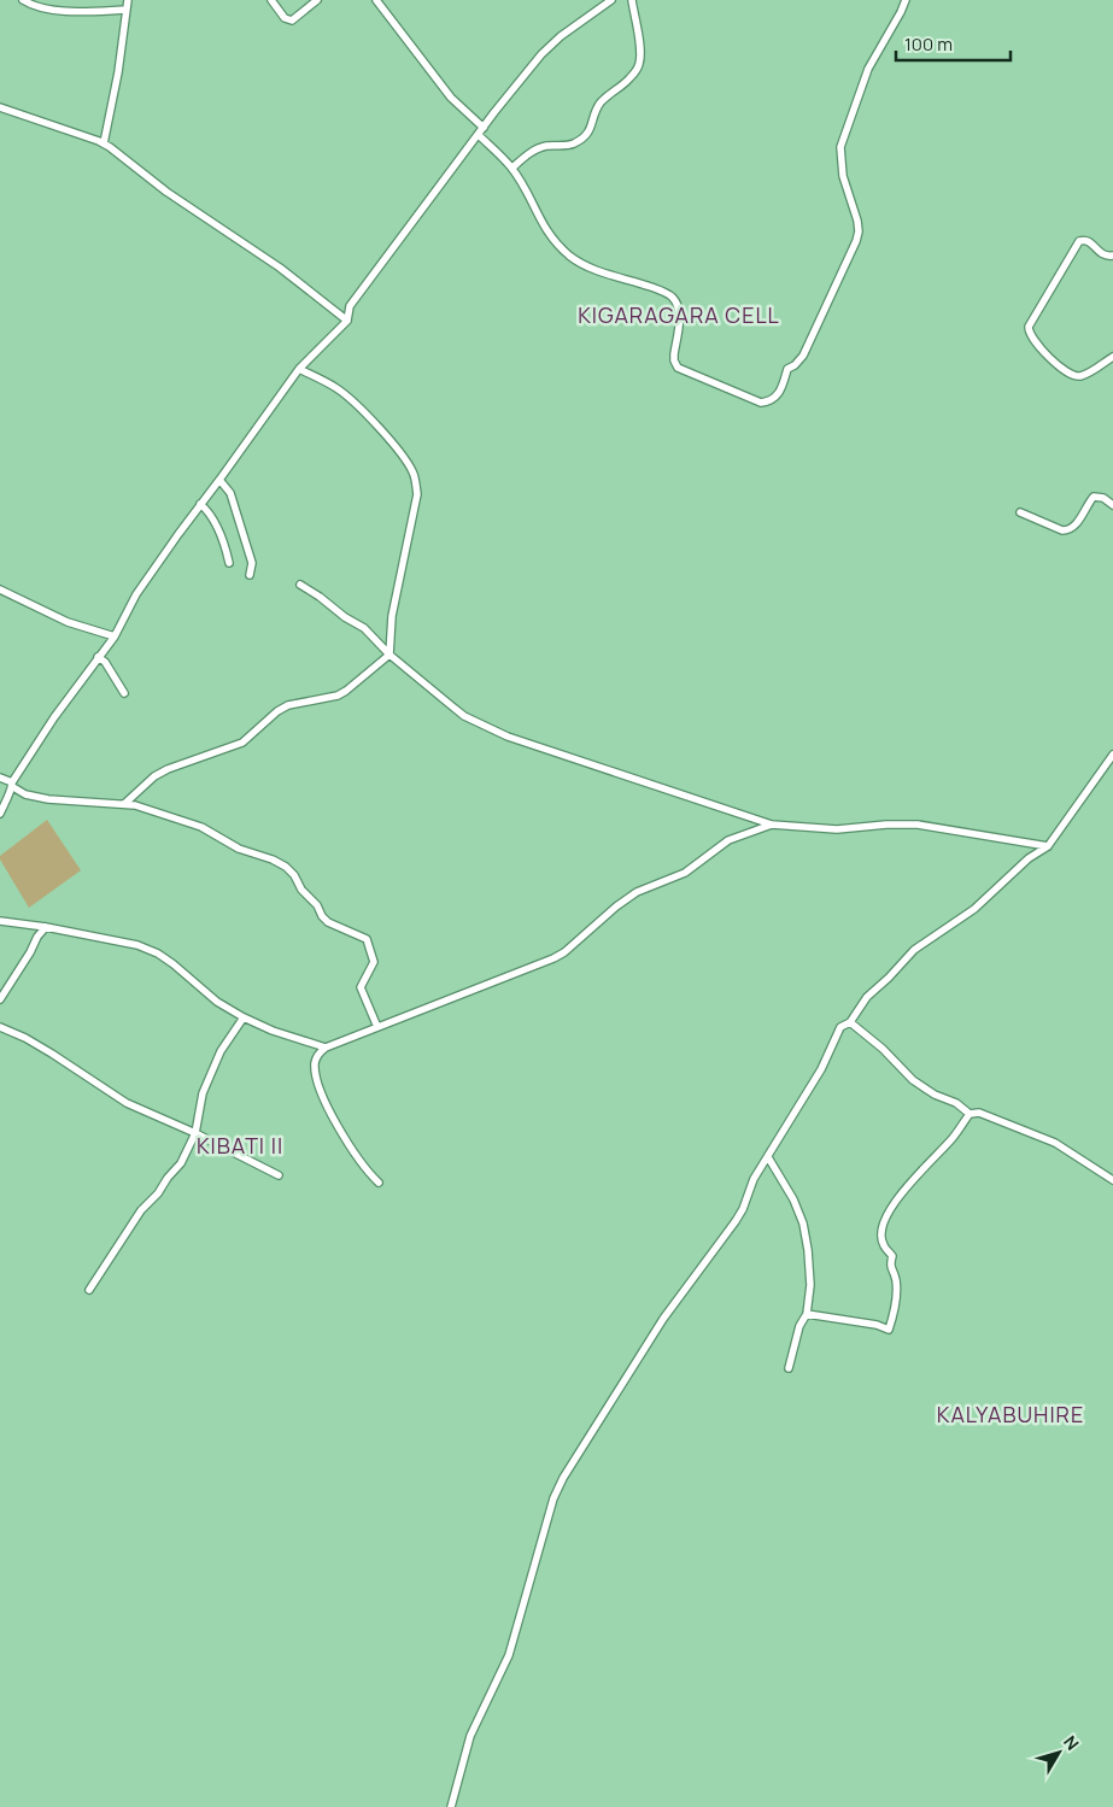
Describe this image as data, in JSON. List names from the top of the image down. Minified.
{"districts":["KIGARAGARA CELL","KIBATI II","KALYABUHIRE"],"scale_bar":"100 m","north":"top right"}
